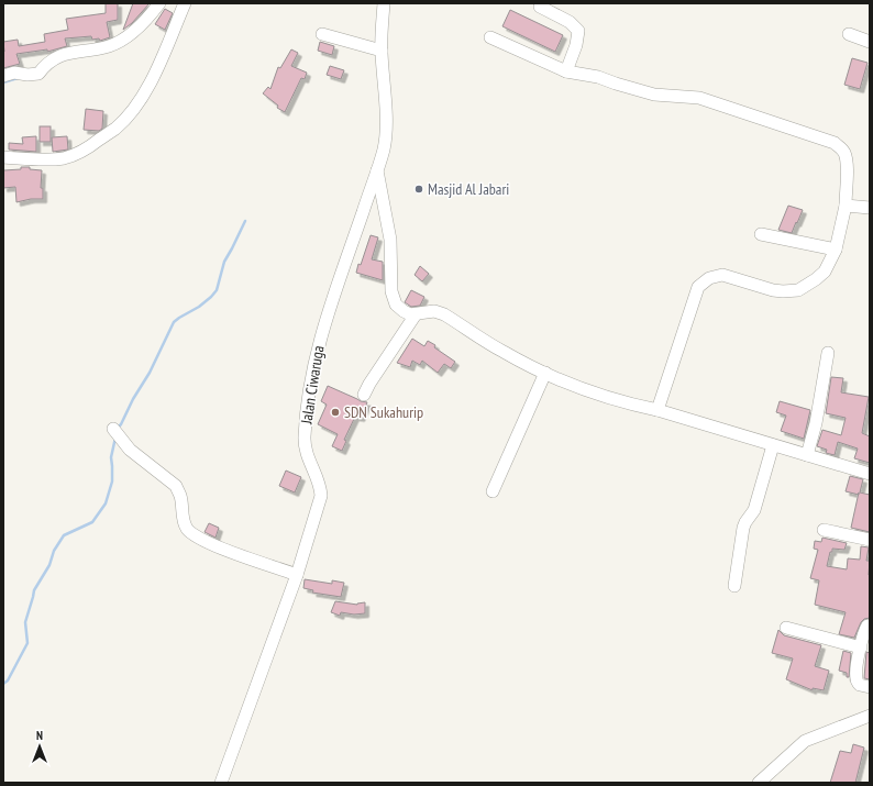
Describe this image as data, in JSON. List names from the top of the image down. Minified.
{"streets":{"street":["Jalan Ciwaruga"]},"places":["Masjid Al Jabari","SDN Sukahurip"],"north":"top"}
